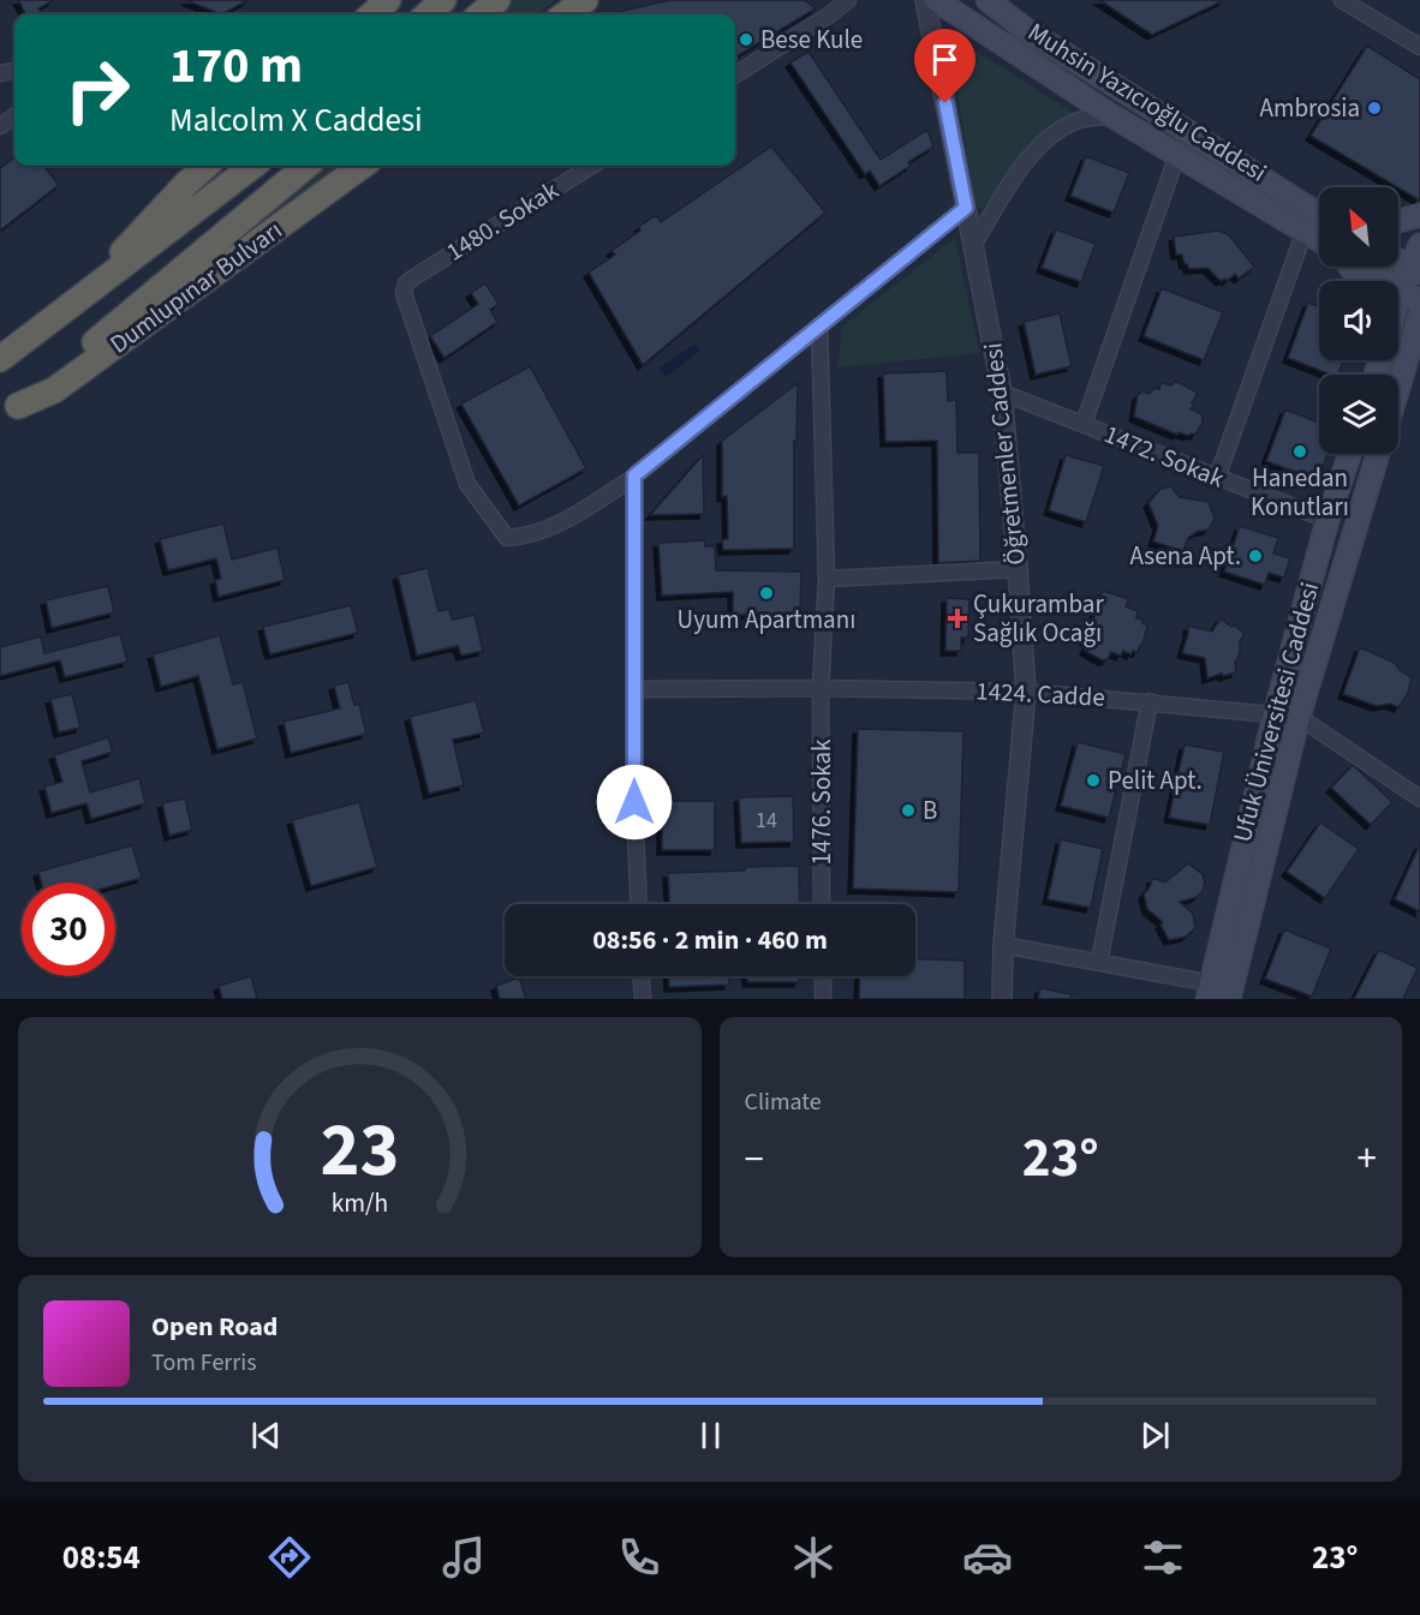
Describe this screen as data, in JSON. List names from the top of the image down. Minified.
{"streets":{"highway":["Dumlupınar Bulvarı"],"main road":["Muhsin Yazıcıoğlu Caddesi","Ufuk Üniversitesi Caddesi"],"street":["1480. Sokak","Öğretmenler Caddesi","1472. Sokak","1424. Cadde","1476. Sokak"]},"crossings":[["Öğretmenler Caddesi","1472. Sokak"],["Öğretmenler Caddesi","1424. Cadde"],["1472. Sokak","Ufuk Üniversitesi Caddesi"],["1424. Cadde","Ufuk Üniversitesi Caddesi"],["1424. Cadde","1476. Sokak"]],"places":{"other":["Bese Kule","Ambrosia","Hanedan Konutları","Asena Apt.","Uyum Apartmanı","Pelit Apt.","B"],"health":["Çukurambar Sağlık Ocağı"]},"house_numbers":["14"],"north":"top left","page":{"turn":["170 m","Malcolm X Caddesi"],"limit":"30","trip":"08:56 · 2 min · 460 m","tile":"Climate","heat":["−","23°","+"],"song":["Open Road","Tom Ferris"],"tabs":["08:54","23°"],"gauge":["23","km/h"]}}
